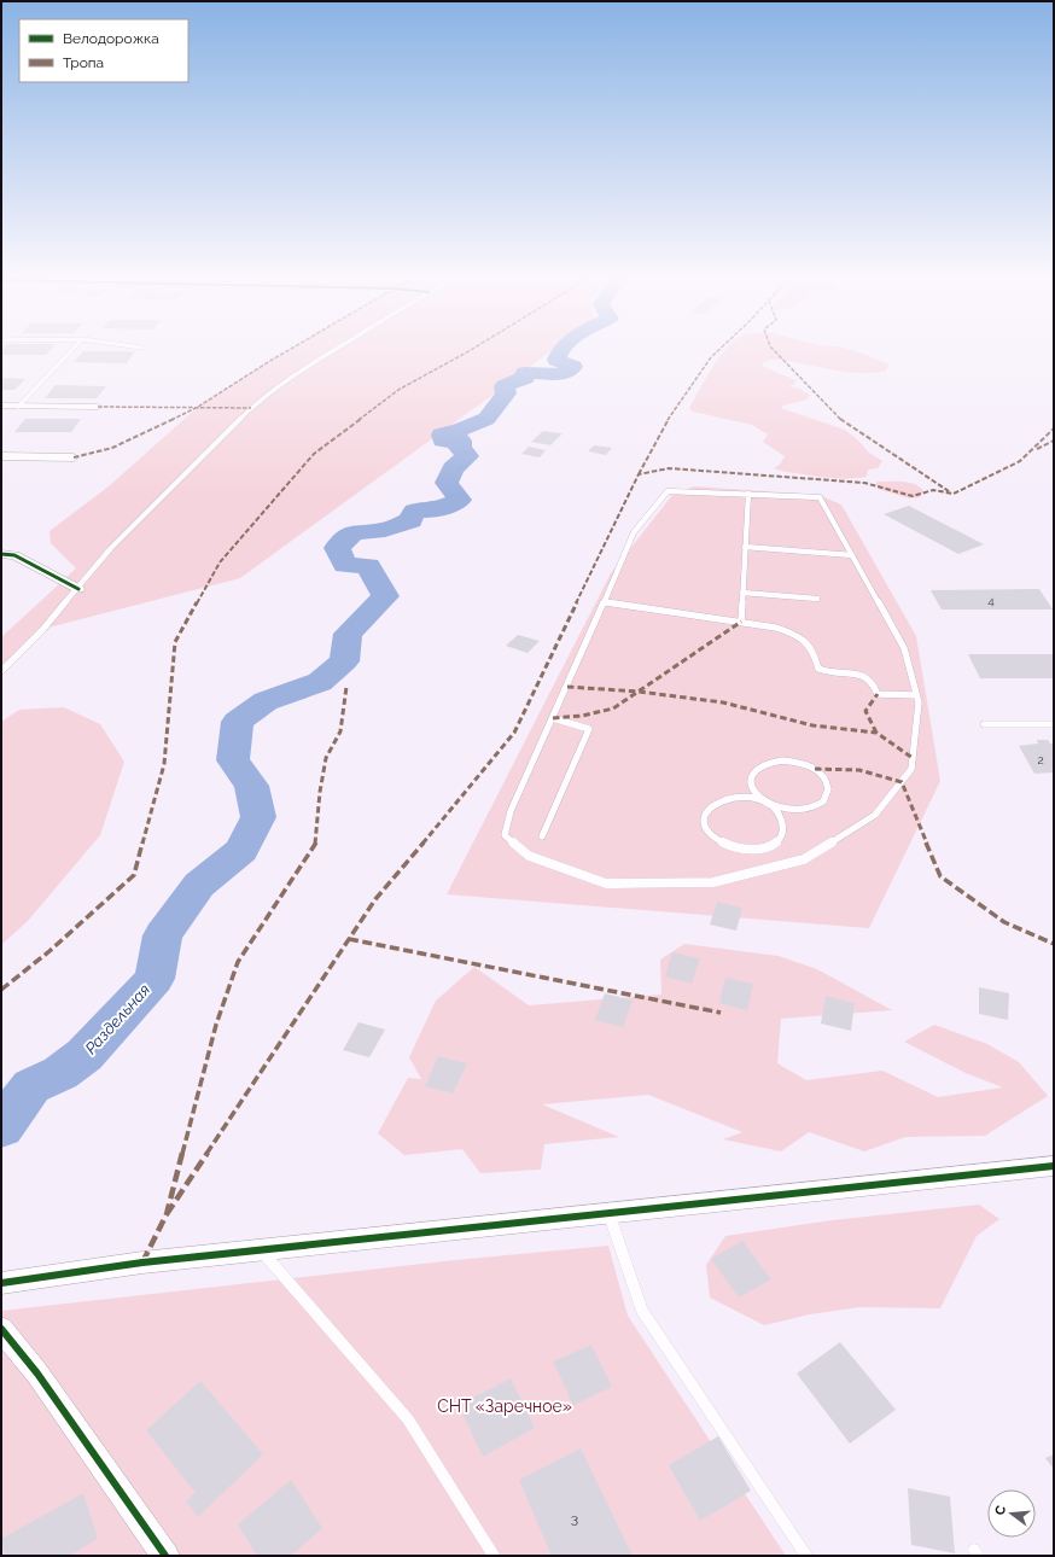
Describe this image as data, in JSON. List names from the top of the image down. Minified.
{"water":["Раздельная"],"parks":["СНТ «Заречное»"],"house_numbers":["4","2","3"],"legend":["Велодорожка","Тропа"],"north":"left"}
